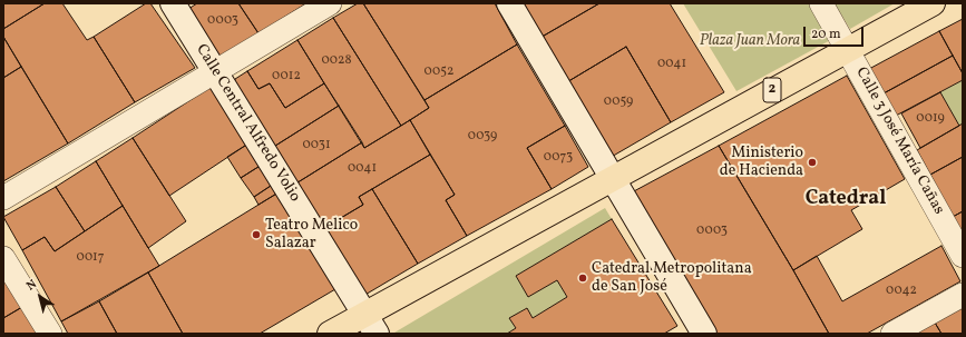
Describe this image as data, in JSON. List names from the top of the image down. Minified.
{"streets":{"highway":["2"],"street":["Calle Central Alfredo Volio","Calle 3 José María Cañas"]},"crossings":[["2","Calle Central Alfredo Volio"],["2","Calle 3 José María Cañas"]],"districts":["Catedral"],"parks":["Plaza Juan Mora"],"places":["Ministerio de Hacienda","Teatro Melico Salazar","Catedral Metropolitana de San José"],"house_numbers":["0003","0028","0041","0052","0012","0059","0019","0039","0031","0073","0041","0003","0017","0042"],"scale_bar":"20 m","north":"top left"}
